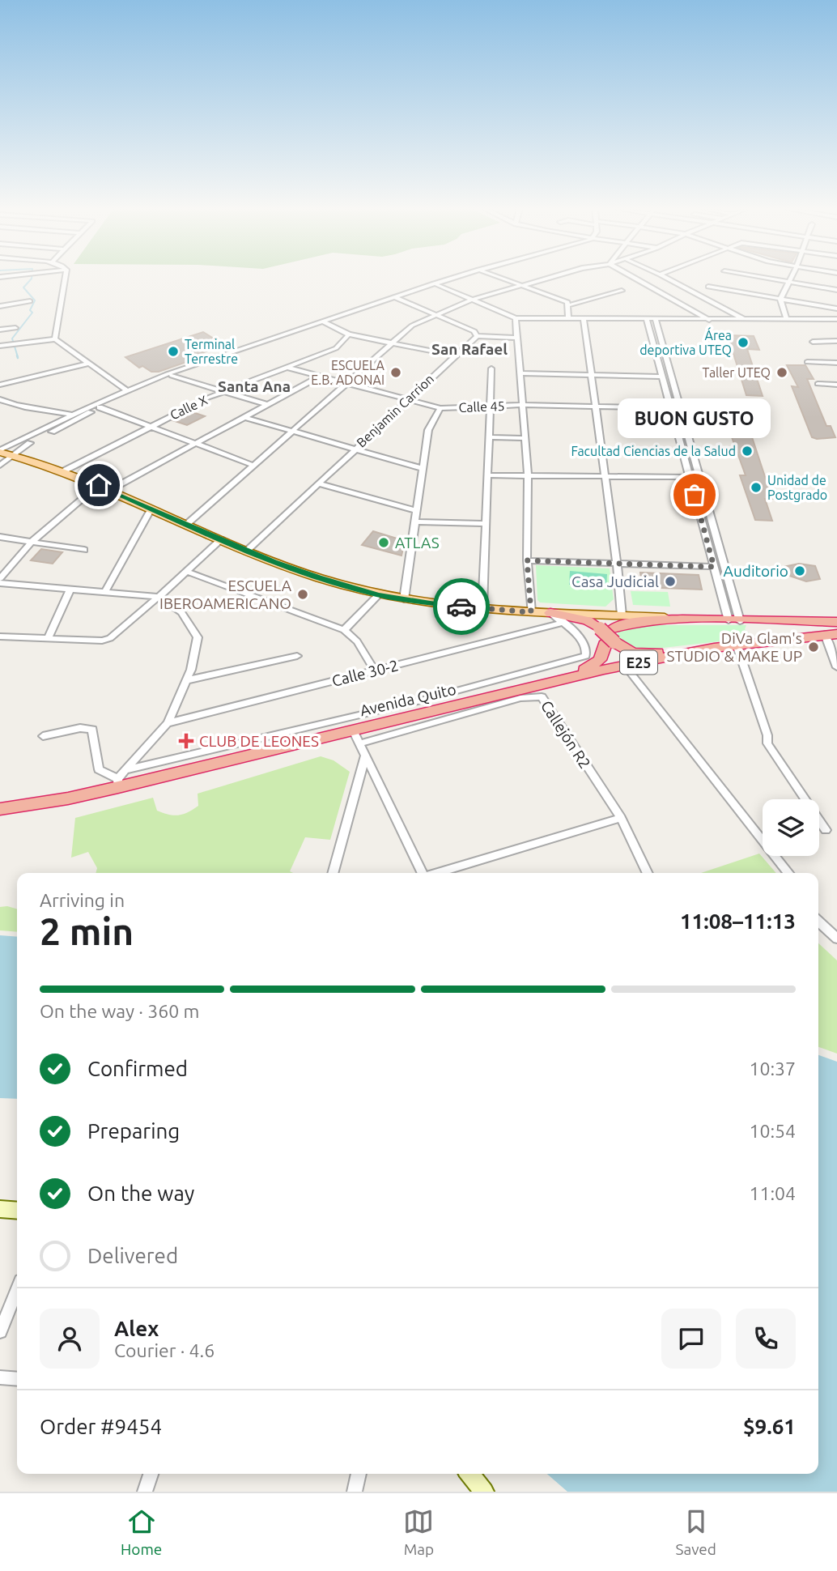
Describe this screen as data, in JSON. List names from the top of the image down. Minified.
{"streets":{"highway":["E25","Avenida Quito"],"street":["Calle 45","Calle X","Benjamin Carrion","Calle 30-2","Callejón R2"]},"crossings":[["Calle 45","Calle X"],["Calle 45","Benjamin Carrion"]],"districts":["San Rafael","Santa Ana"],"places":{"other":["Área deportiva UTEQ","Terminal Terrestre","ESCUELA E.B. ADONAI","Taller UTEQ","Facultad Ciencias de la Salud","Unidad de Postgrado","BUON GUSTO","ATLAS","Auditorio","Casa Judicial","ESCUELA IBEROAMERICANO","DiVa Glam's STUDIO & MAKE UP"],"health":["CLUB DE LEONES"]},"page":{"bubble":"BUON GUSTO","heading":["2 min","Arriving in","11:08–11:13"],"panel":["Alex","Courier · 4.6","Order #9454","$9.61"],"bar":"On the way · 360 m","list":[["Confirmed","10:37"],["Preparing","10:54"],["On the way","11:04"],"Delivered"],"tabs":["Home","Map","Saved"]}}
